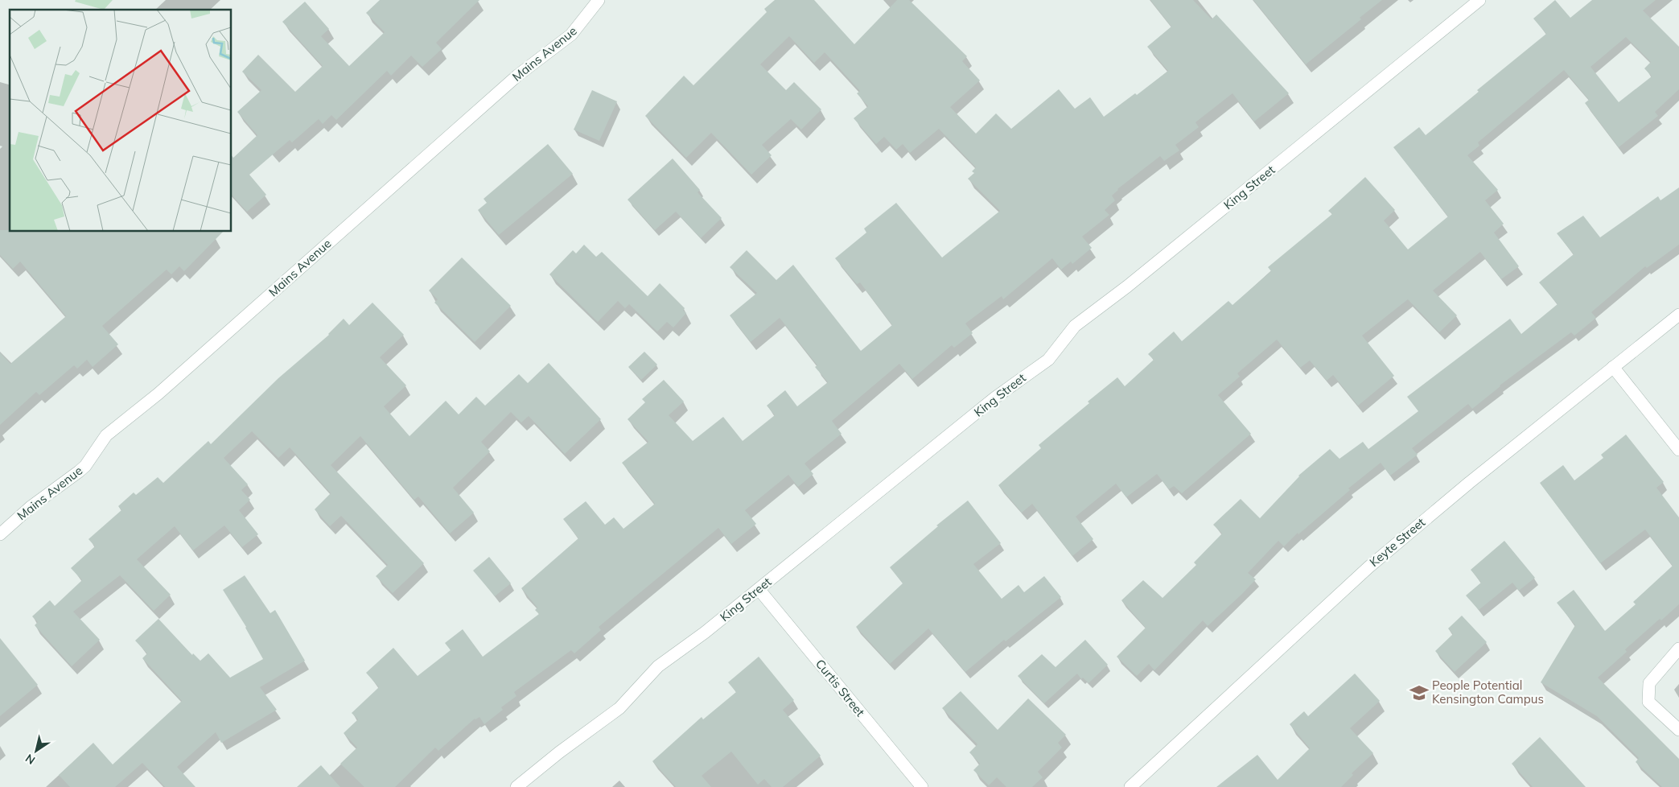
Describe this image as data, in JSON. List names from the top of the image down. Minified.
{"streets":{"street":["Mains Avenue","King Street","Keyte Street","Curtis Street"]},"crossings":[["King Street","Curtis Street"]],"places":{"school or university":["People Potential Kensington Campus"]},"north":"bottom left"}
